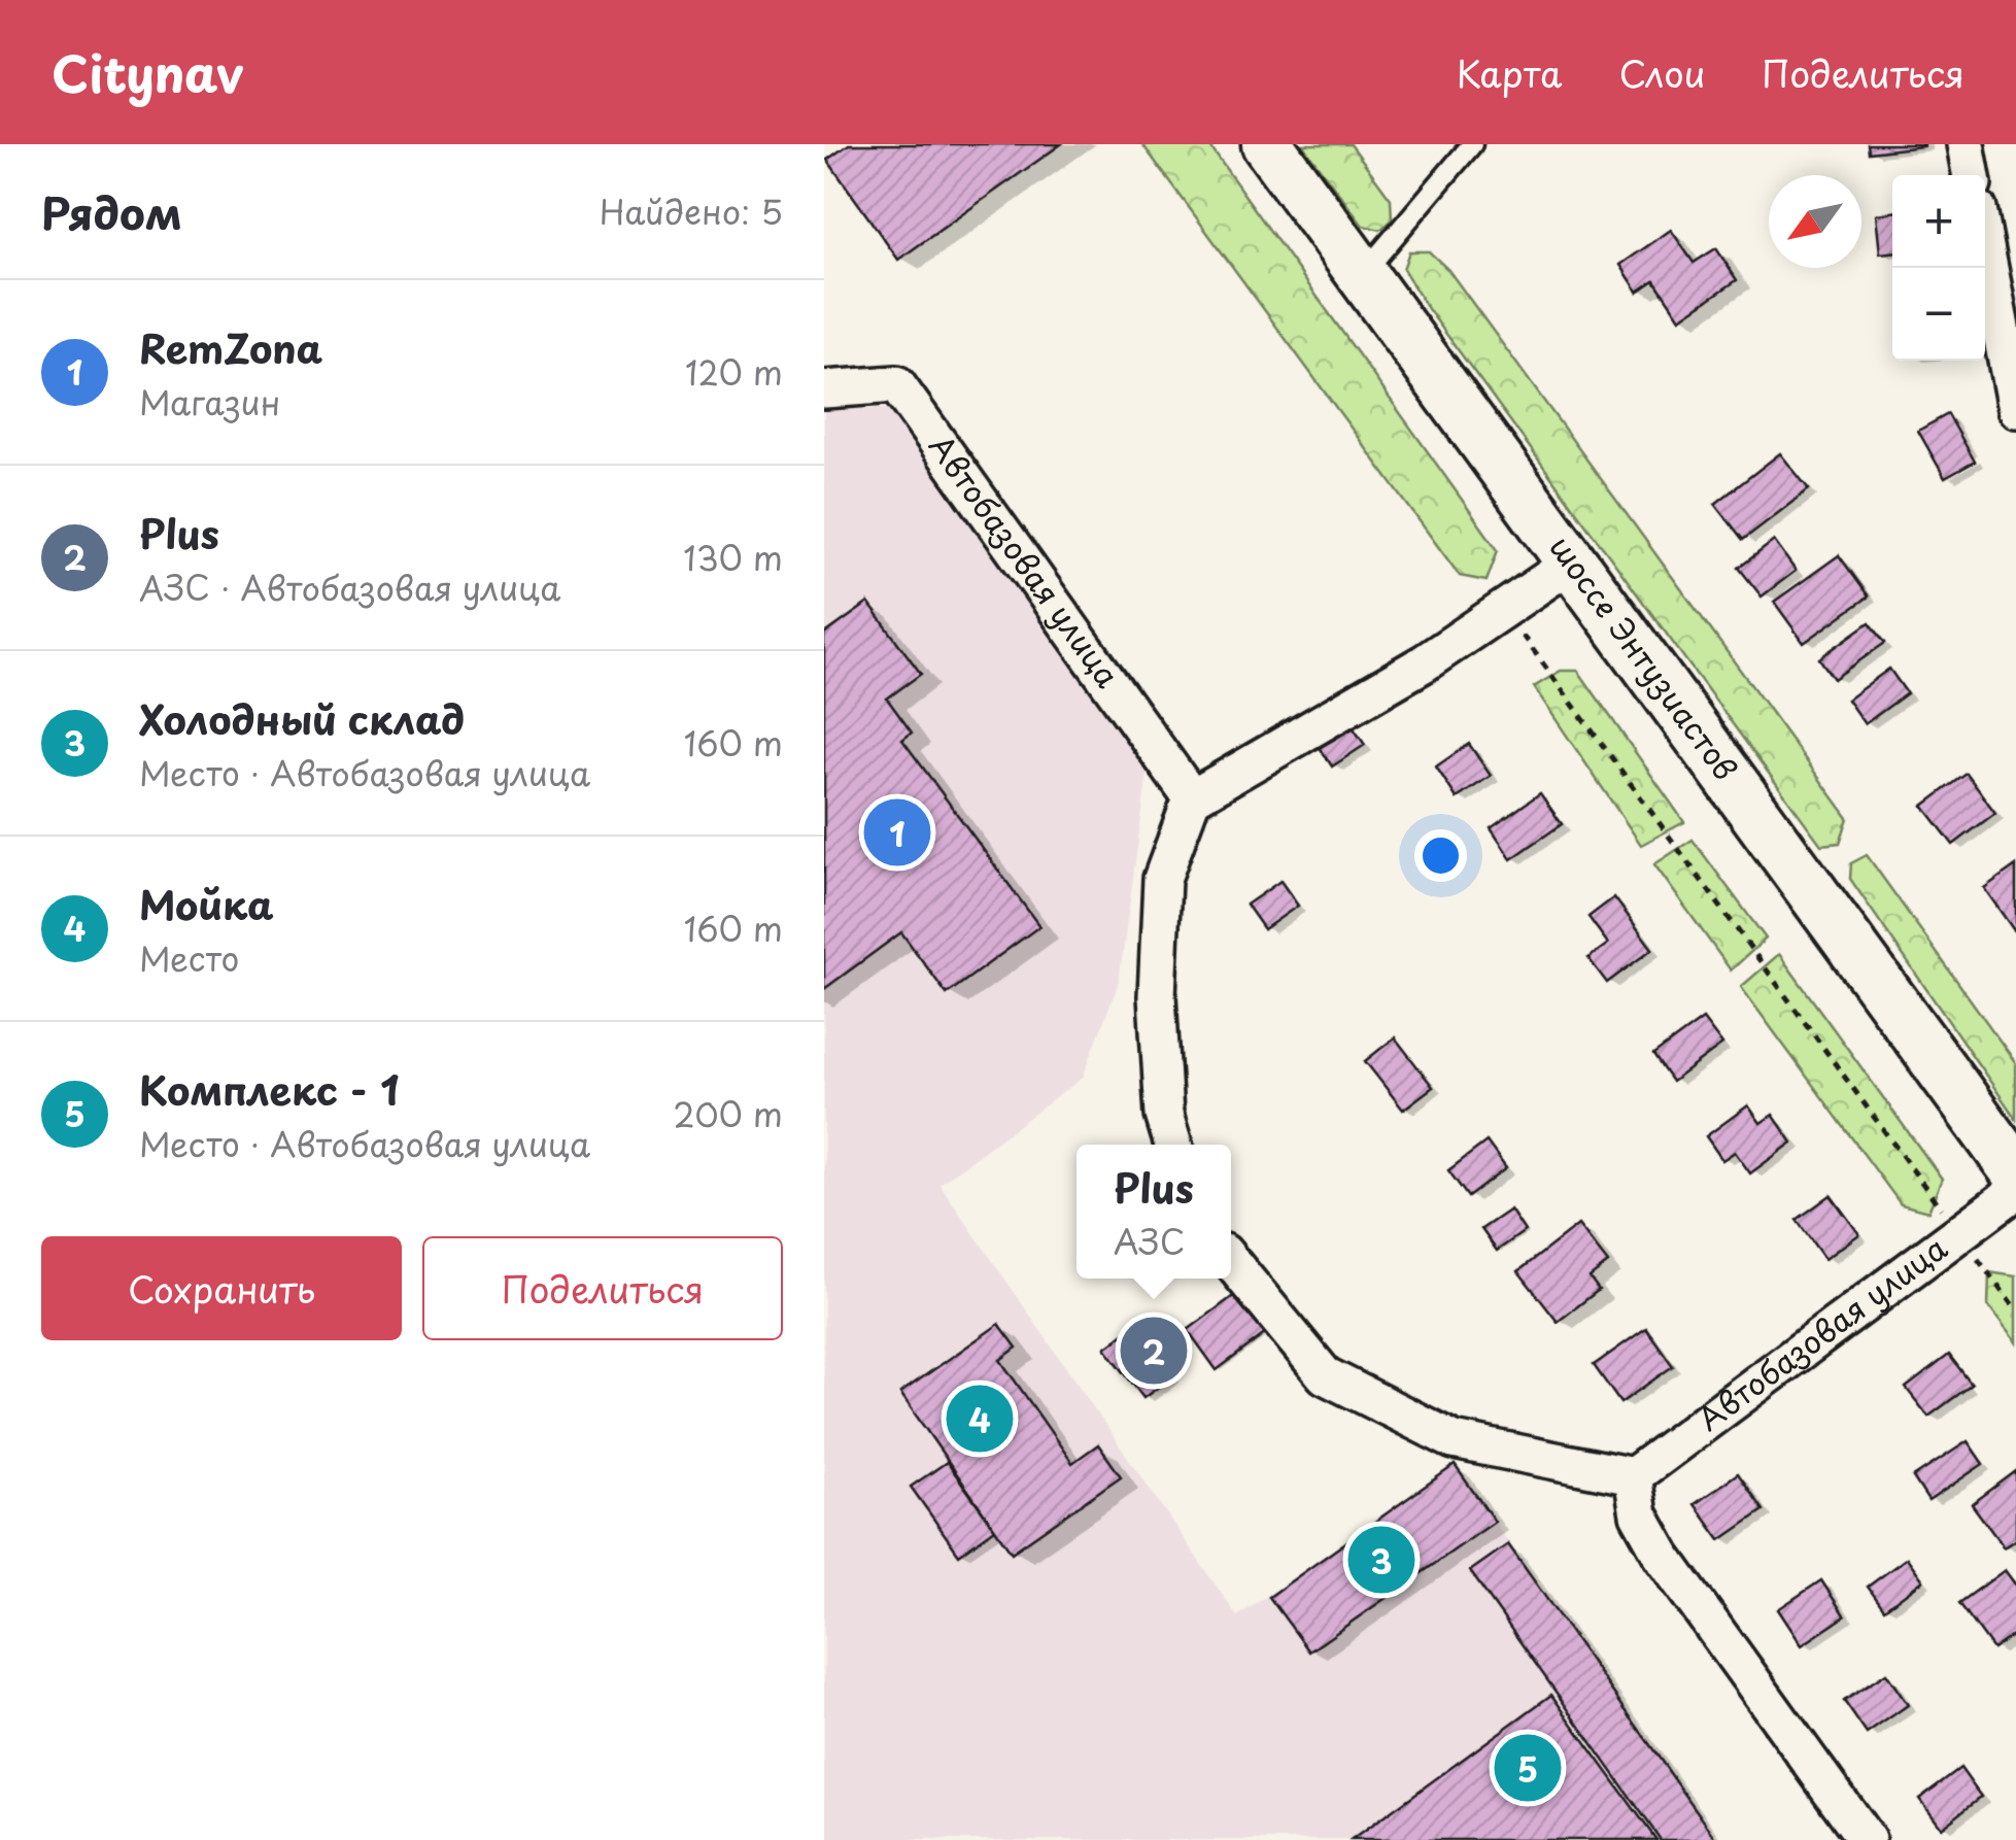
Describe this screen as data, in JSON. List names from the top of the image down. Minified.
{"streets":{"main road":["шоссе Энтузиастов"],"street":["Автобазовая улица"]},"north":"bottom left","page":{"header":"Citynav","nav":["Карта","Слои","Поделиться"],"heading":["Рядом","Найдено: 5"],"map_buttons":["+","−"],"list":[{"mark":"1","name":"RemZona","note":"Магазин","value":"120 m"},{"mark":"2","name":"Plus","note":"АЗС · Автобазовая улица","value":"130 m"},{"mark":"3","name":"Холодный склад","note":"Место · Автобазовая улица","value":"160 m"},{"mark":"4","name":"Мойка","note":"Место","value":"160 m"},{"mark":"5","name":"Комплекс - 1","note":"Место · Автобазовая улица","value":"200 m"}],"pins":["1","2","4","3","5"],"popup":["Plus","АЗС"],"buttons":["Сохранить","Поделиться"]}}
